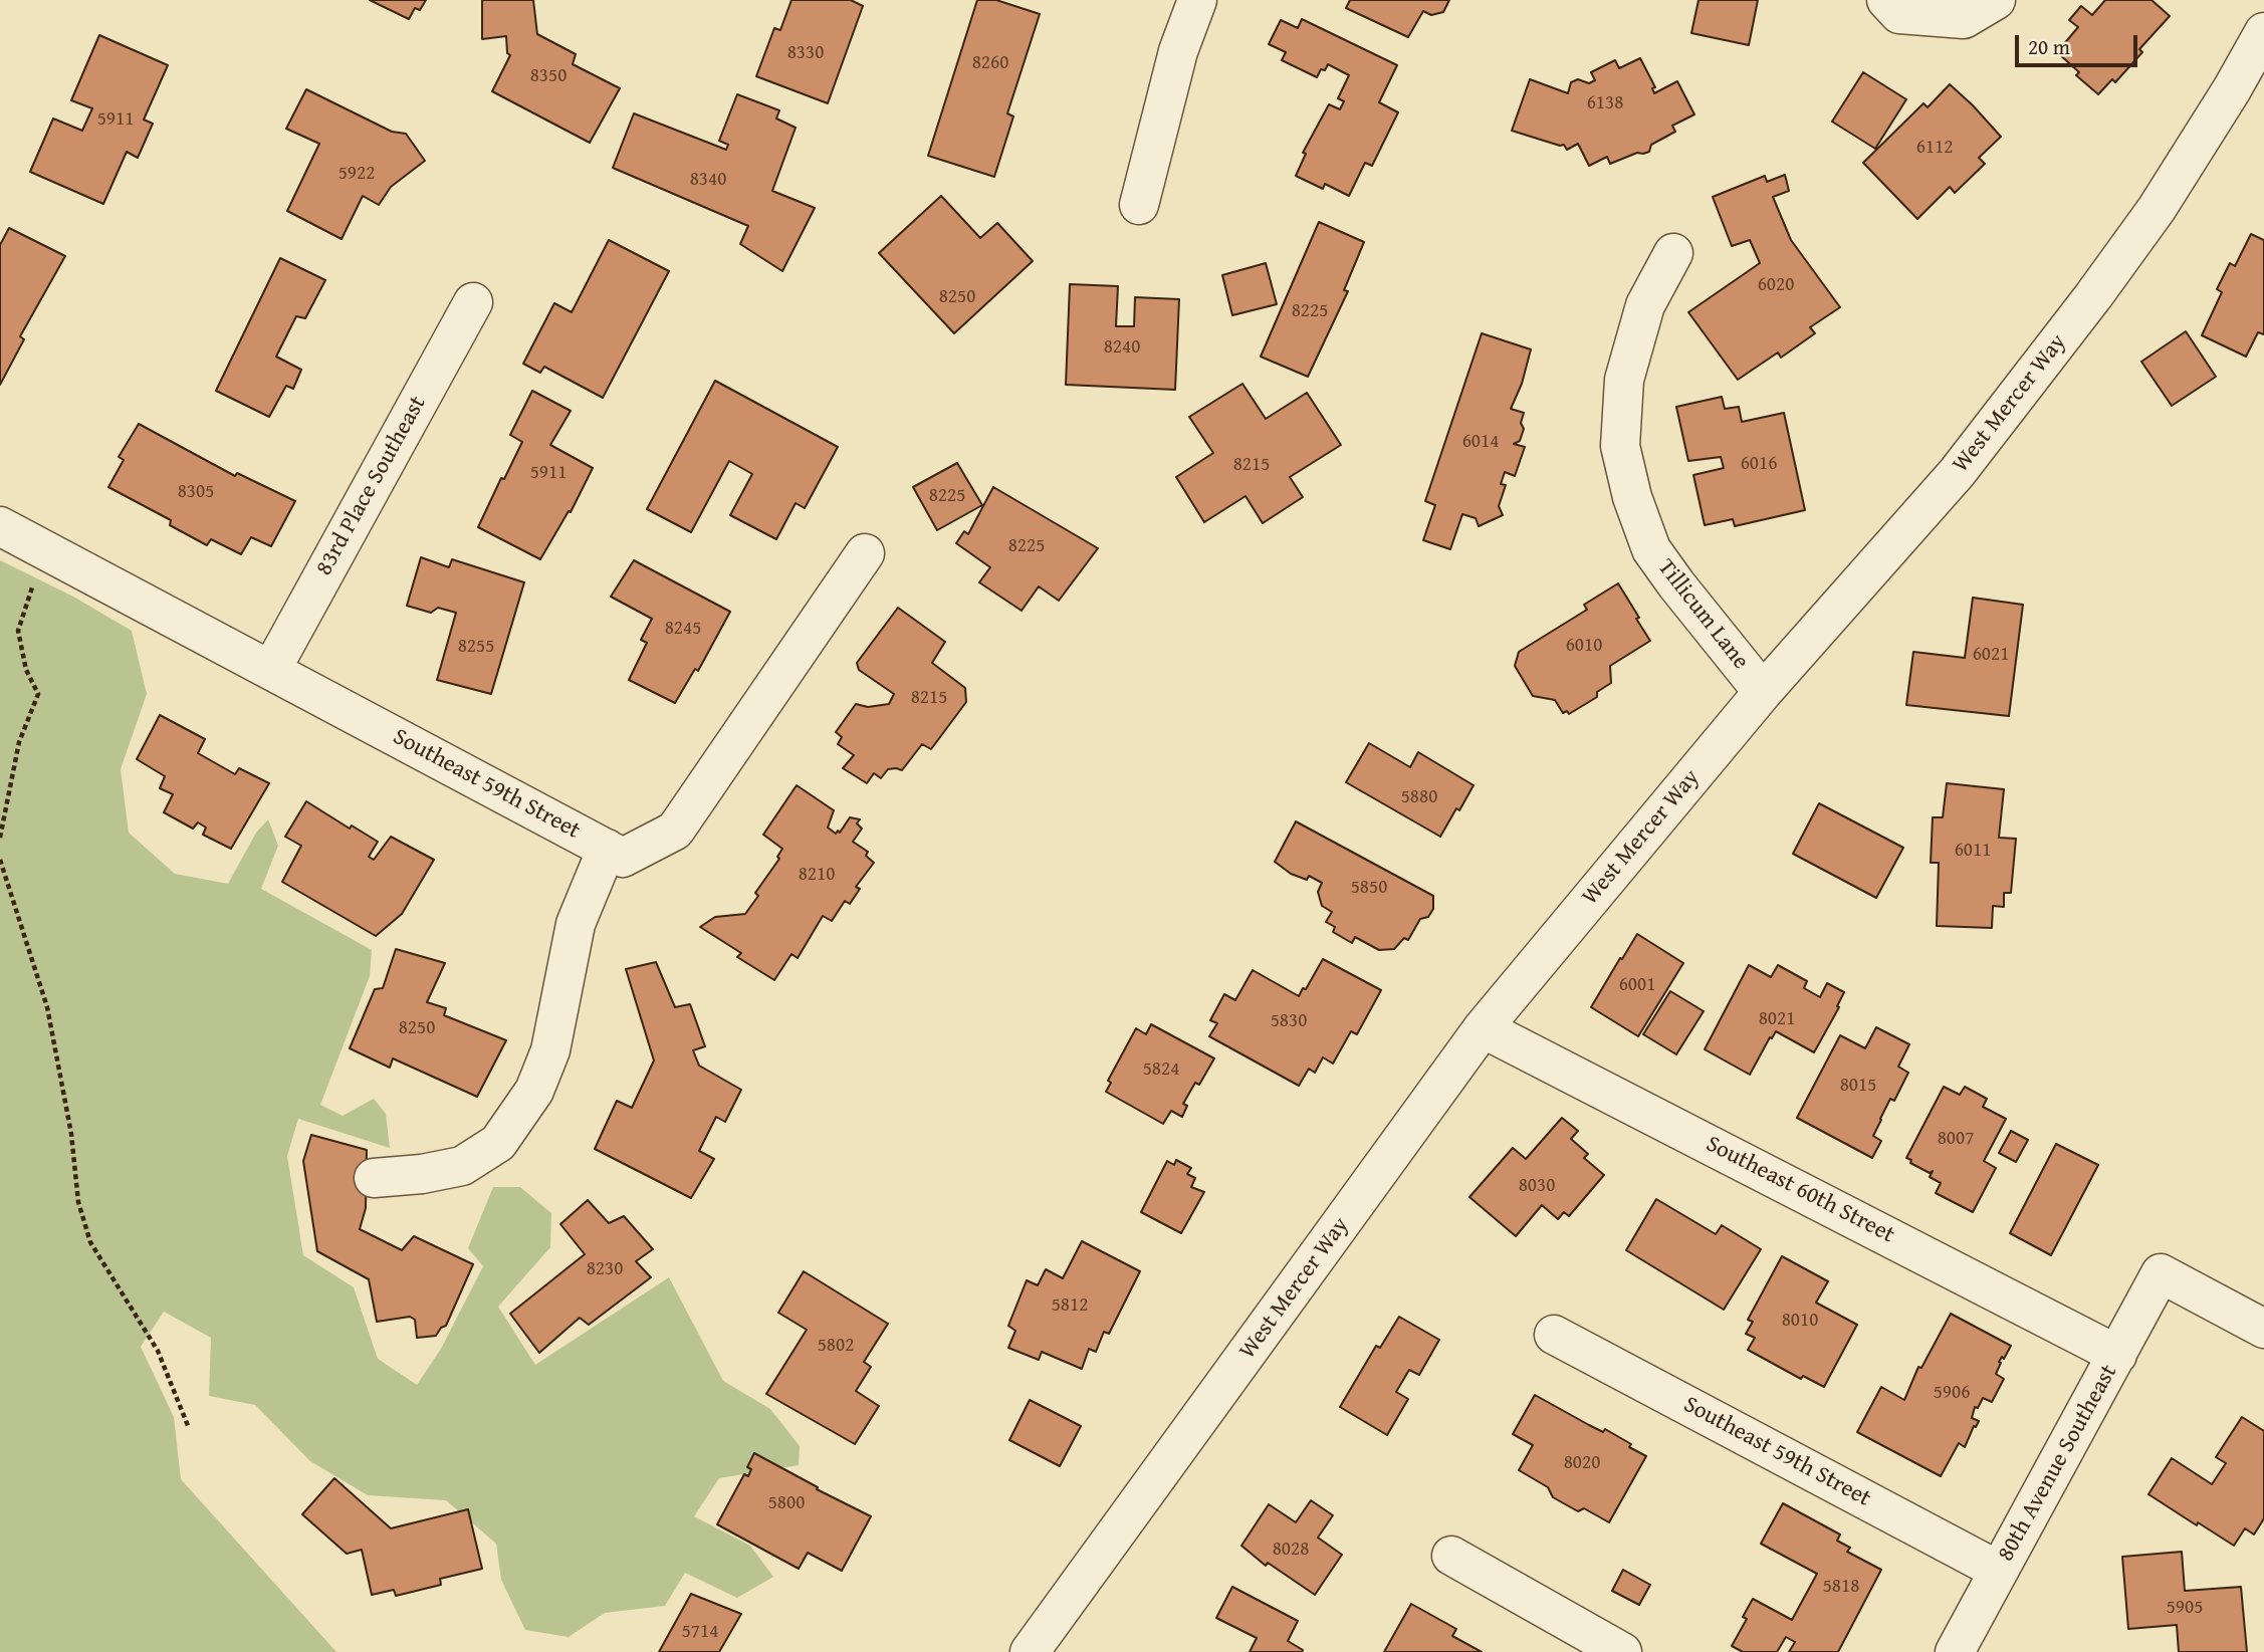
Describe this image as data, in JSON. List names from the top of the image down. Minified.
{"streets":{"street":["West Mercer Way","83rd Place Southeast","Tillicum Lane","Southeast 59th Street","Southeast 60th Street","80th Avenue Southeast"]},"crossings":[["West Mercer Way","Tillicum Lane"],["West Mercer Way","Southeast 60th Street"],["83rd Place Southeast","Southeast 59th Street"],["Southeast 59th Street","80th Avenue Southeast"],["Southeast 60th Street","80th Avenue Southeast"]],"house_numbers":["8330","8260","8350","6138","5911","6112","5922","8340","6020","8250","8225","8240","6014","6016","8215","5911","8305","8225","8225","8245","6010","8255","6021","8215","5880","6011","8210","5850","6001","8021","5830","8250","5824","8015","8007","8030","8230","5812","8010","5802","5906","8020","5800","8028","5818","5905","5714"],"scale_bar":"20 m"}
